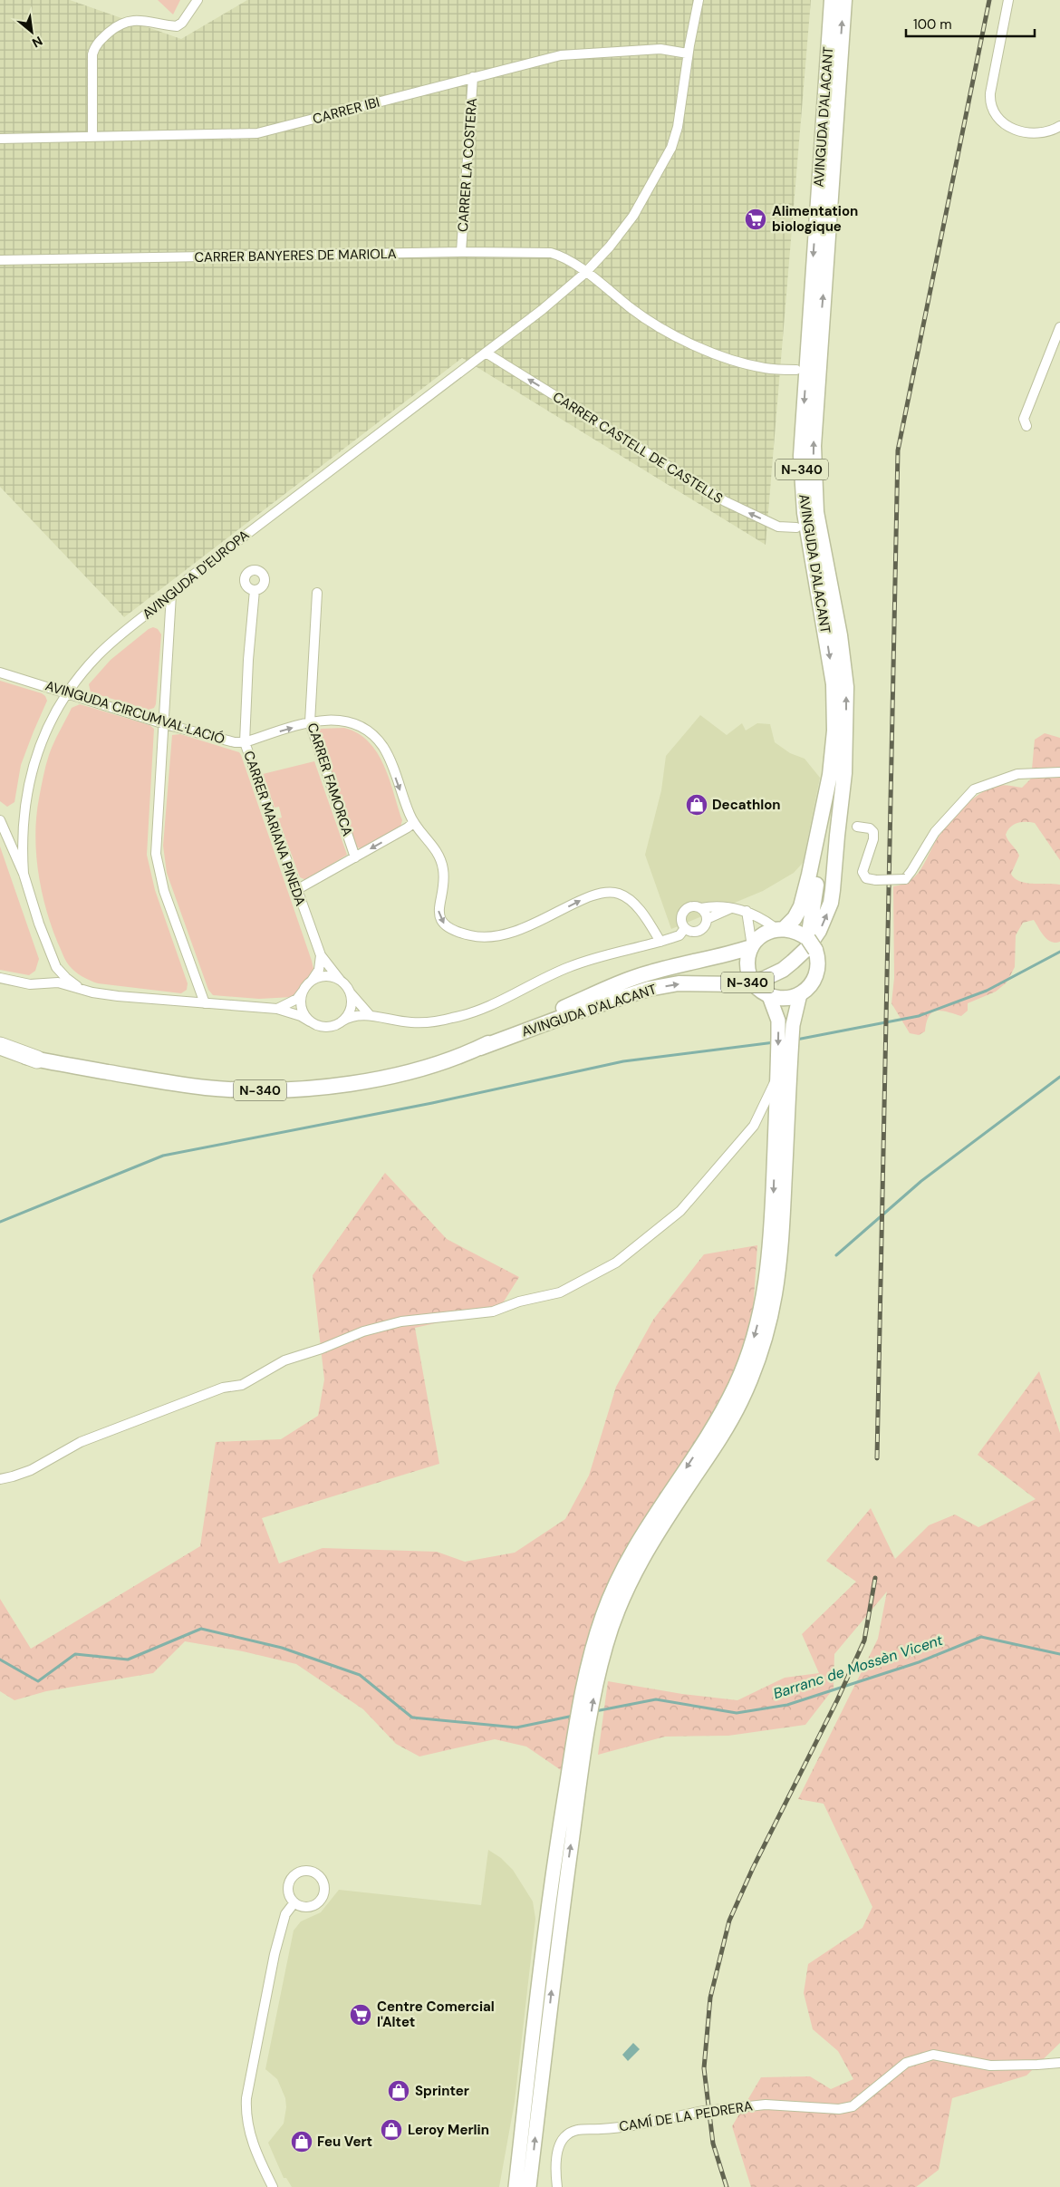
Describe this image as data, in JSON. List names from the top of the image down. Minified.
{"streets":{"main road":["AVINGUDA D'ALACANT","N-340"],"street":["CARRER IBI","CARRER LA COSTERA","CARRER BANYERES DE MARIOLA","CARRER CASTELL DE CASTELLS","AVINGUDA D'EUROPA","AVINGUDA CIRCUMVAL·LACIÓ","CARRER FAMORCA","CARRER MARIANA PINEDA","CAMÍ DE LA PEDRERA"]},"crossings":[["CARRER IBI","CARRER LA COSTERA"],["CARRER IBI","AVINGUDA D'EUROPA"],["AVINGUDA D'ALACANT","N-340"],["CARRER LA COSTERA","CARRER BANYERES DE MARIOLA"],["CARRER BANYERES DE MARIOLA","AVINGUDA D'EUROPA"],["CARRER CASTELL DE CASTELLS","AVINGUDA D'EUROPA"],["AVINGUDA D'EUROPA","AVINGUDA CIRCUMVAL·LACIÓ"],["AVINGUDA CIRCUMVAL·LACIÓ","CARRER FAMORCA"],["AVINGUDA CIRCUMVAL·LACIÓ","CARRER MARIANA PINEDA"]],"one_way":["CARRER CASTELL DE CASTELLS"],"water":["Barranc de Mossèn Vicent"],"places":{"supermarket":["Alimentation biologique","Centre Comercial l'Altet"],"shop":["Decathlon","Sprinter","Leroy Merlin","Feu Vert"]},"scale_bar":"100 m","north":"bottom right"}
